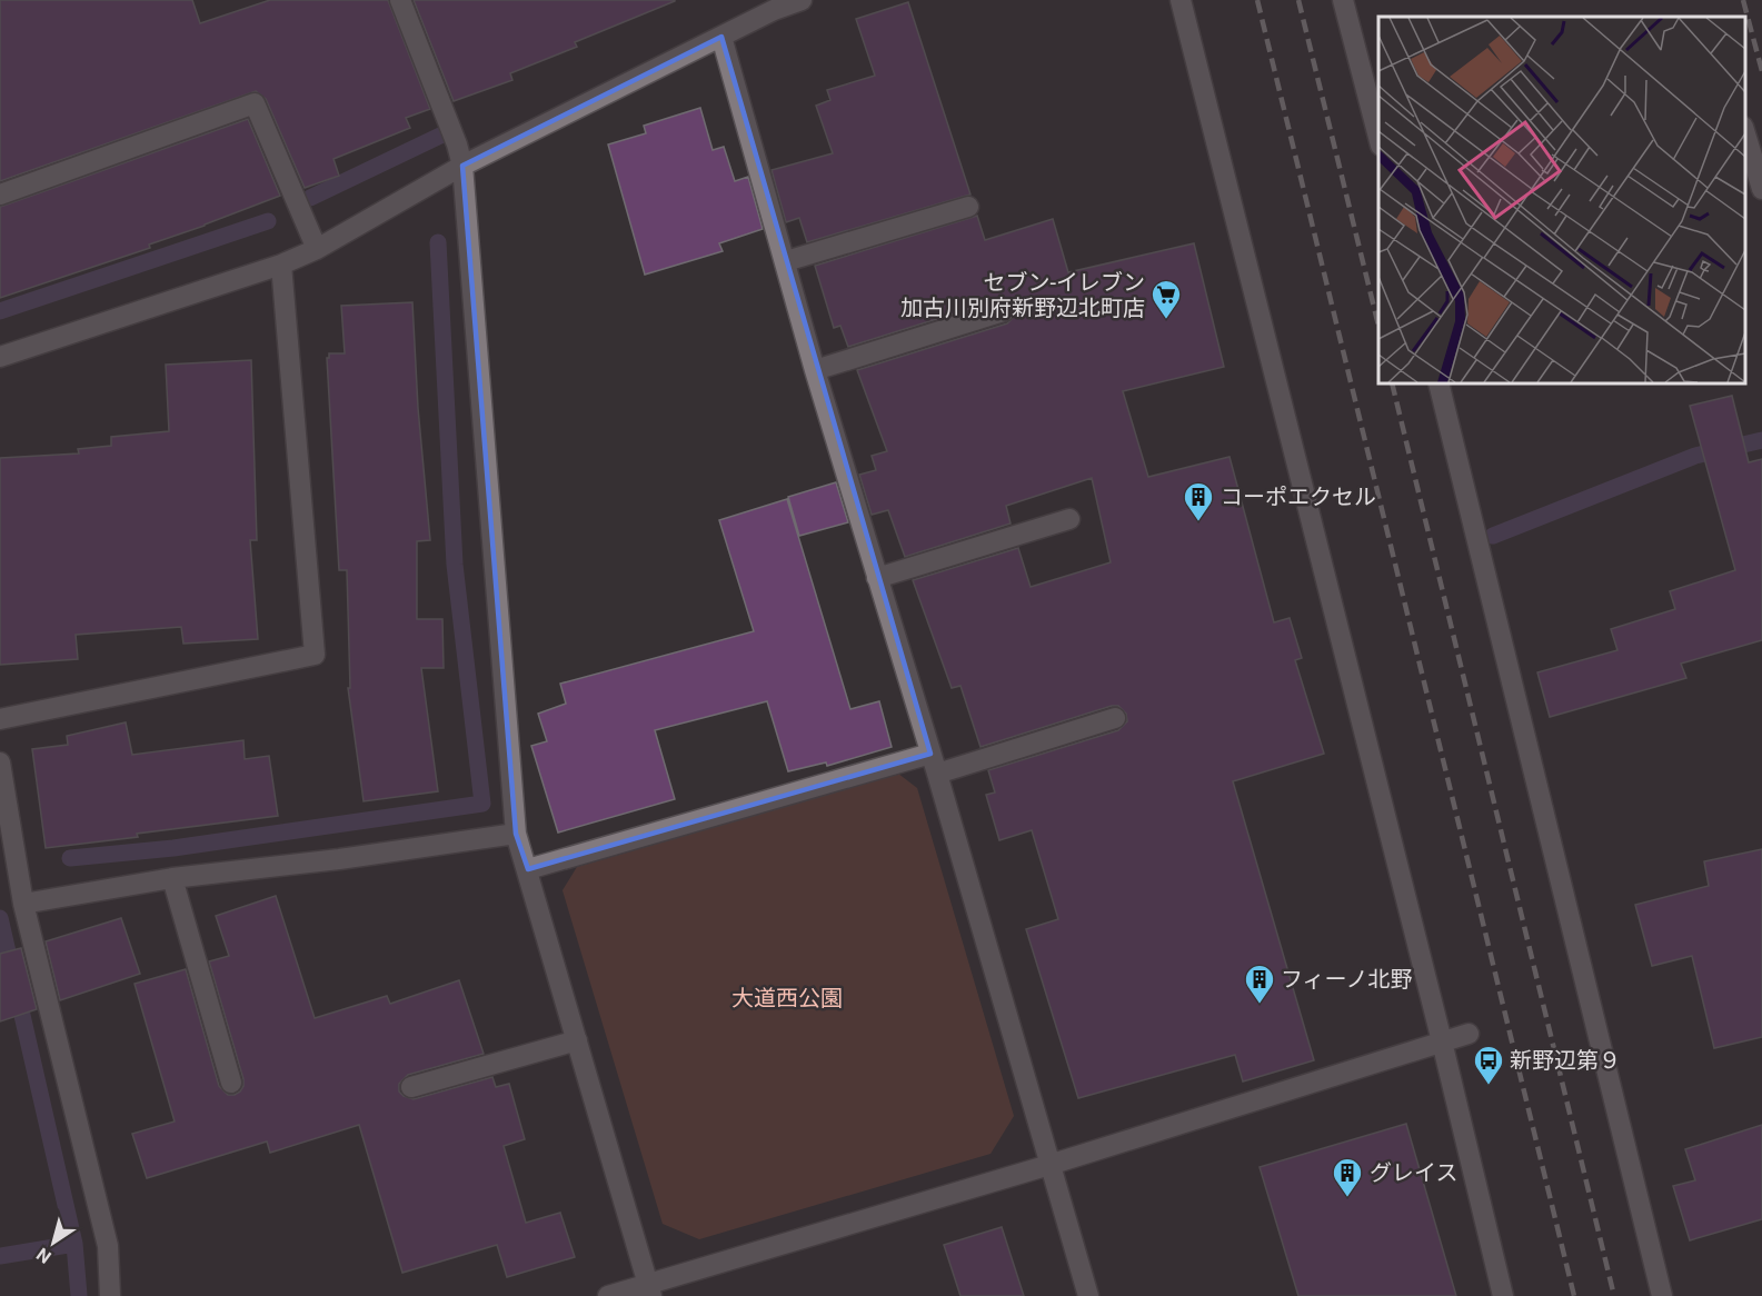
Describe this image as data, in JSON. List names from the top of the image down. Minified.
{"parks":["大道西公園"],"places":{"supermarket":["セブン-イレブン 加古川別府新野辺北町店"],"building":["コーポエクセル","フィーノ北野","グレイス"],"bus stop":["新野辺第９"]},"north":"bottom left"}
